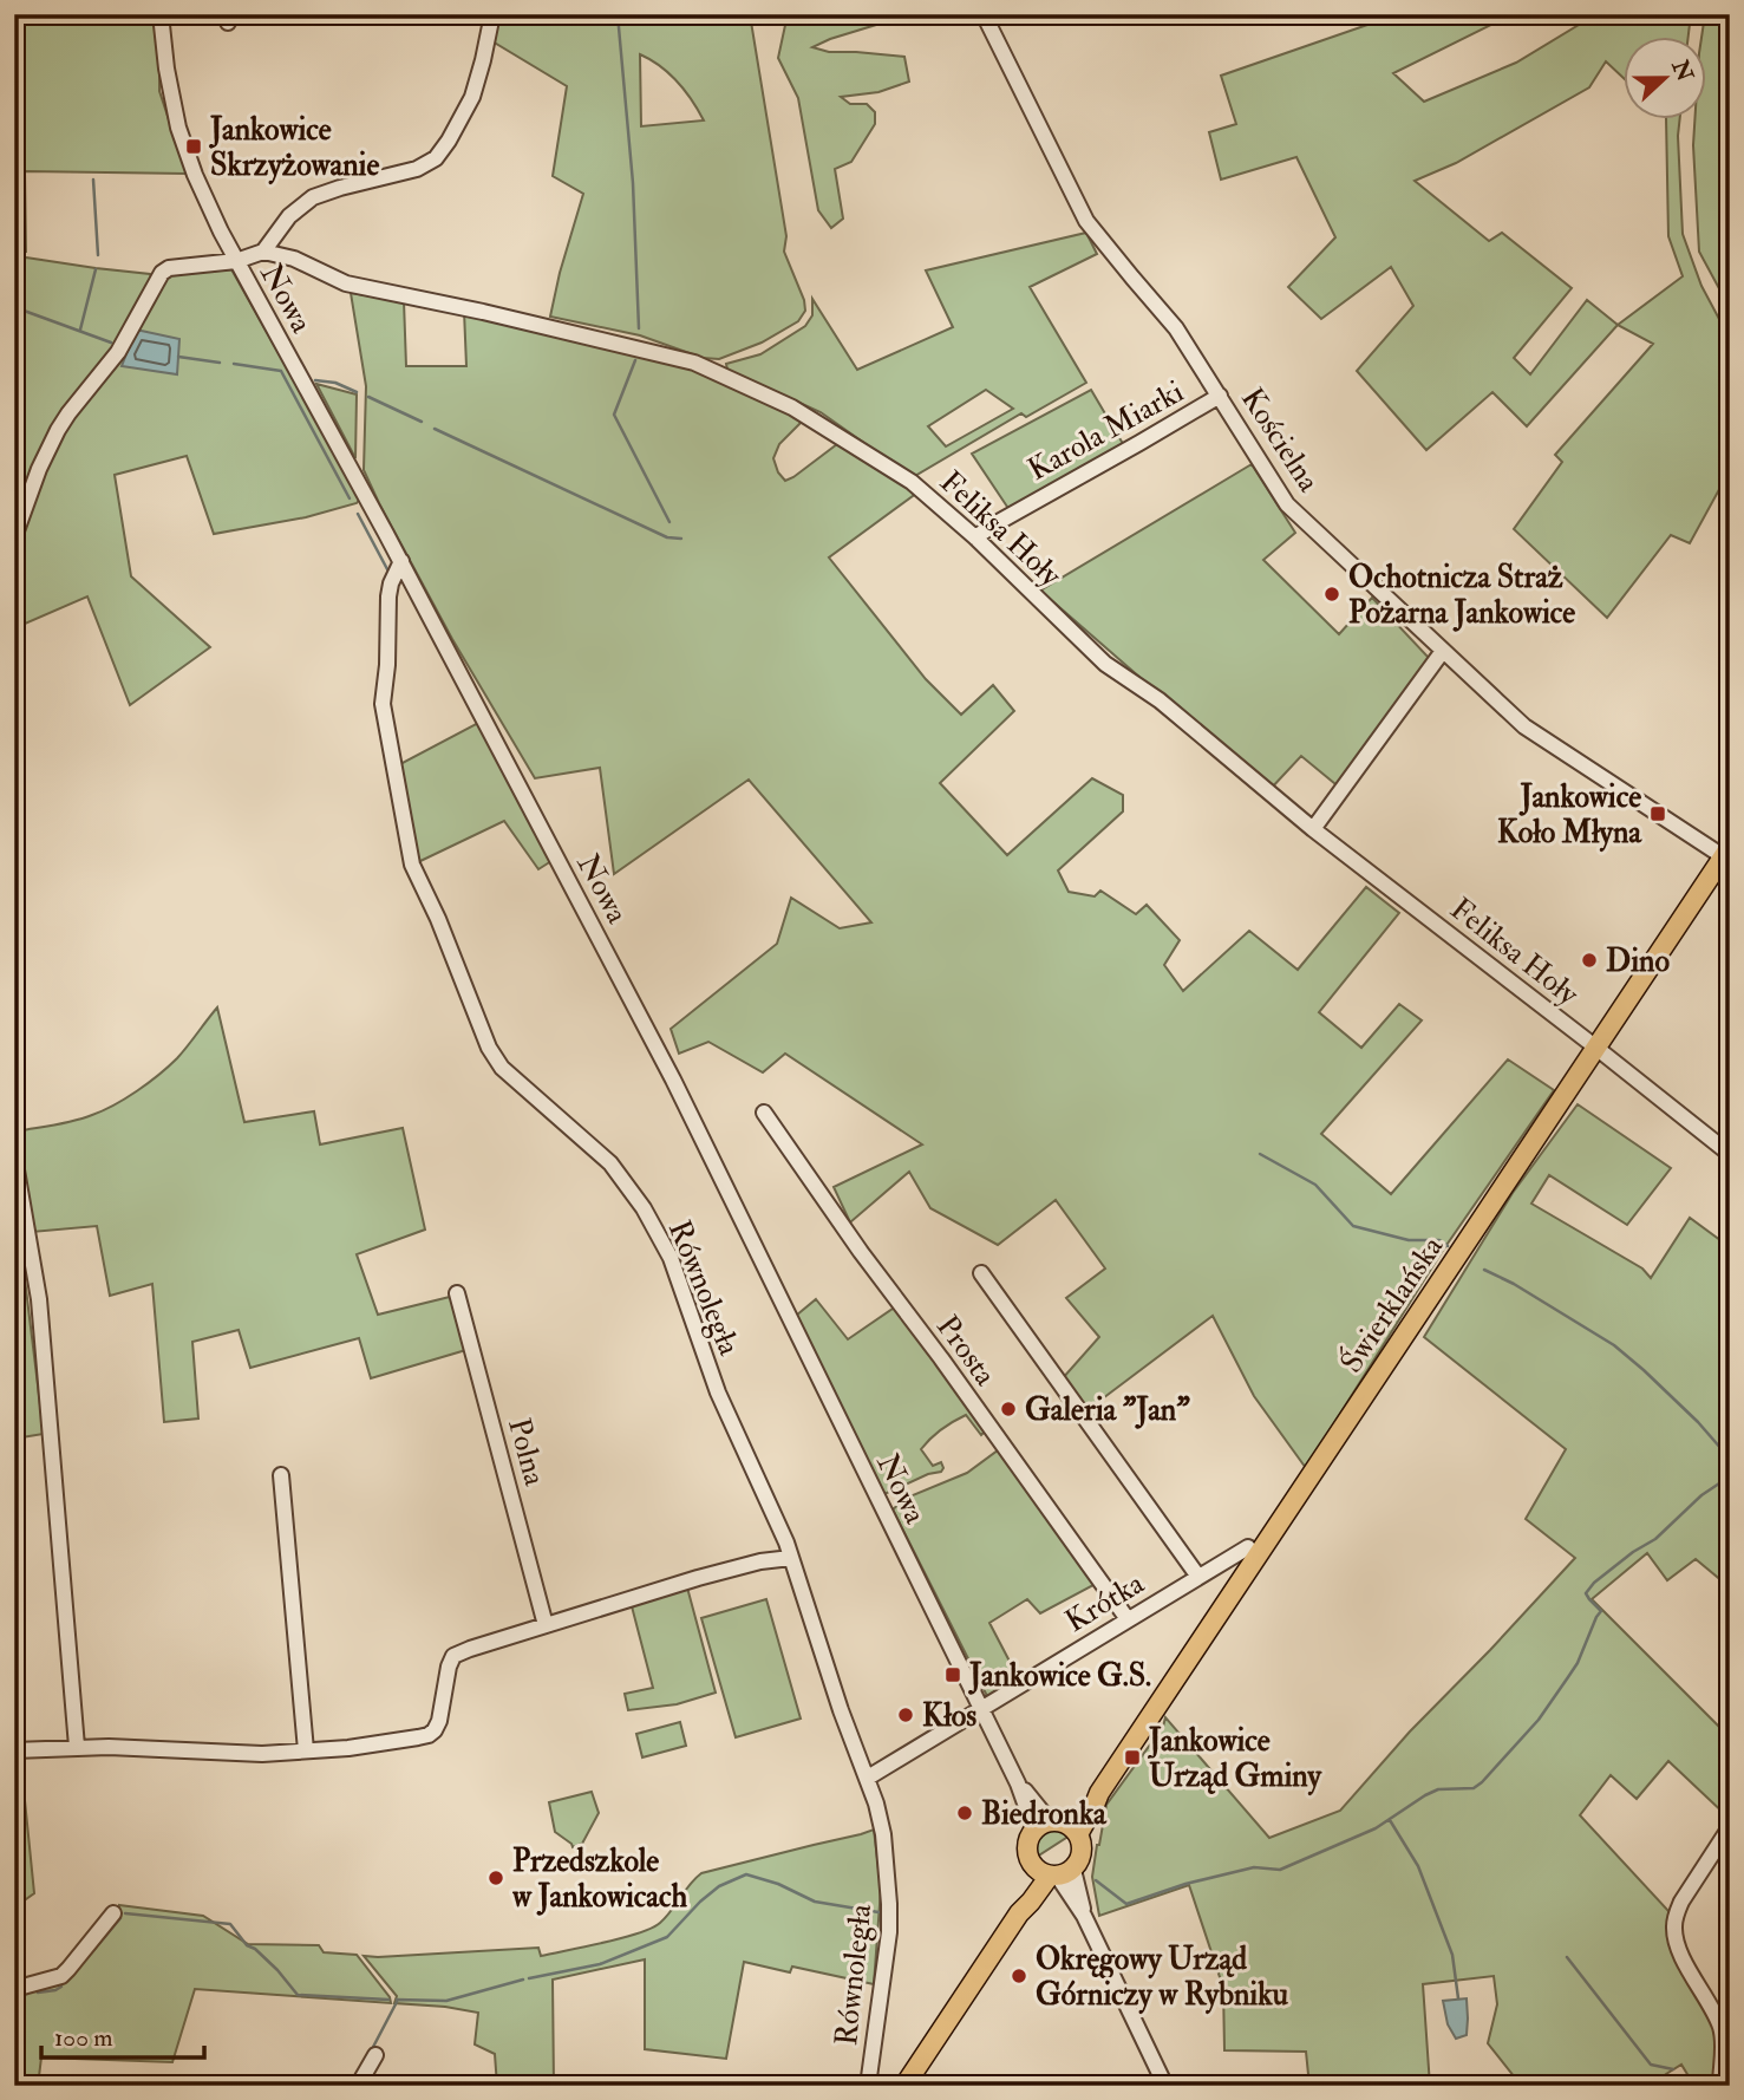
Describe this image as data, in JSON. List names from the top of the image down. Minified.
{"streets":{"main road":["Świerklańska"],"street":["Nowa","Karola Miarki","Kościelna","Feliksa Hoły","Równoległa","Prosta","Polna","Krótka"]},"crossings":[["Nowa","Równoległa"],["Nowa","Świerklańska"],["Nowa","Krótka"],["Karola Miarki","Kościelna"],["Karola Miarki","Feliksa Hoły"],["Kościelna","Świerklańska"],["Feliksa Hoły","Świerklańska"],["Równoległa","Krótka"],["Prosta","Krótka"]],"places":{"transit":["Jankowice Skrzyżowanie","Jankowice Koło Młyna","Jankowice G.S.","Jankowice Urząd Gminy"],"other":["Ochotnicza Straż Pożarna Jankowice","Dino","Galeria \"Jan\"","Kłos","Biedronka","Przedszkole w Jankowicach","Okręgowy Urząd Górniczy w Rybniku"]},"scale_bar":"100 m","north":"right"}
